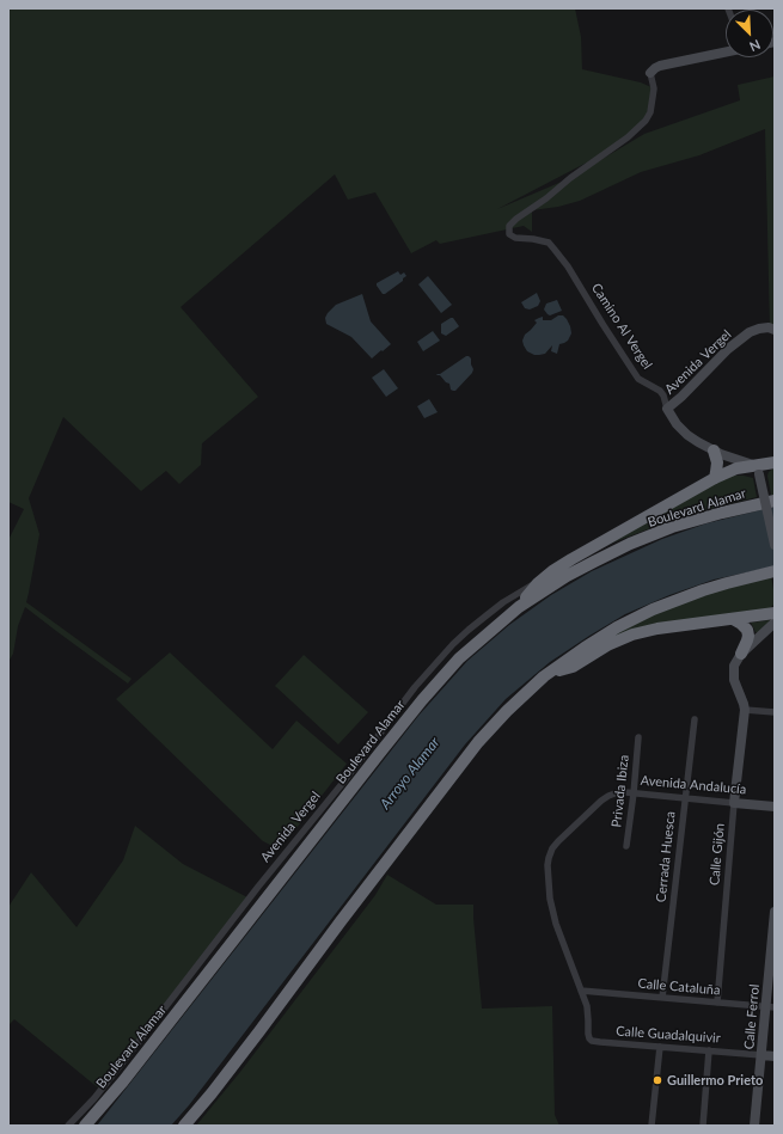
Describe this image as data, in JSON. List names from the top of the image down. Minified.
{"streets":{"highway":["Boulevard Alamar"],"street":["Camino Al Vergel","Avenida Vergel","Avenida Andalucía","Privada Ibiza","Calle Gijón","Cerrada Huesca","Calle Cataluña","Calle Ferrol","Calle Guadalquivir"]},"crossings":[["Camino Al Vergel","Avenida Vergel"],["Avenida Andalucía","Privada Ibiza"],["Avenida Andalucía","Calle Gijón"],["Avenida Andalucía","Cerrada Huesca"],["Avenida Andalucía","Calle Cataluña"],["Avenida Andalucía","Calle Guadalquivir"],["Calle Gijón","Calle Cataluña"],["Cerrada Huesca","Calle Cataluña"],["Calle Cataluña","Calle Ferrol"],["Calle Cataluña","Calle Guadalquivir"],["Calle Ferrol","Calle Guadalquivir"]],"water":["Arroyo Alamar"],"places":["Guillermo Prieto"],"north":"bottom right"}
